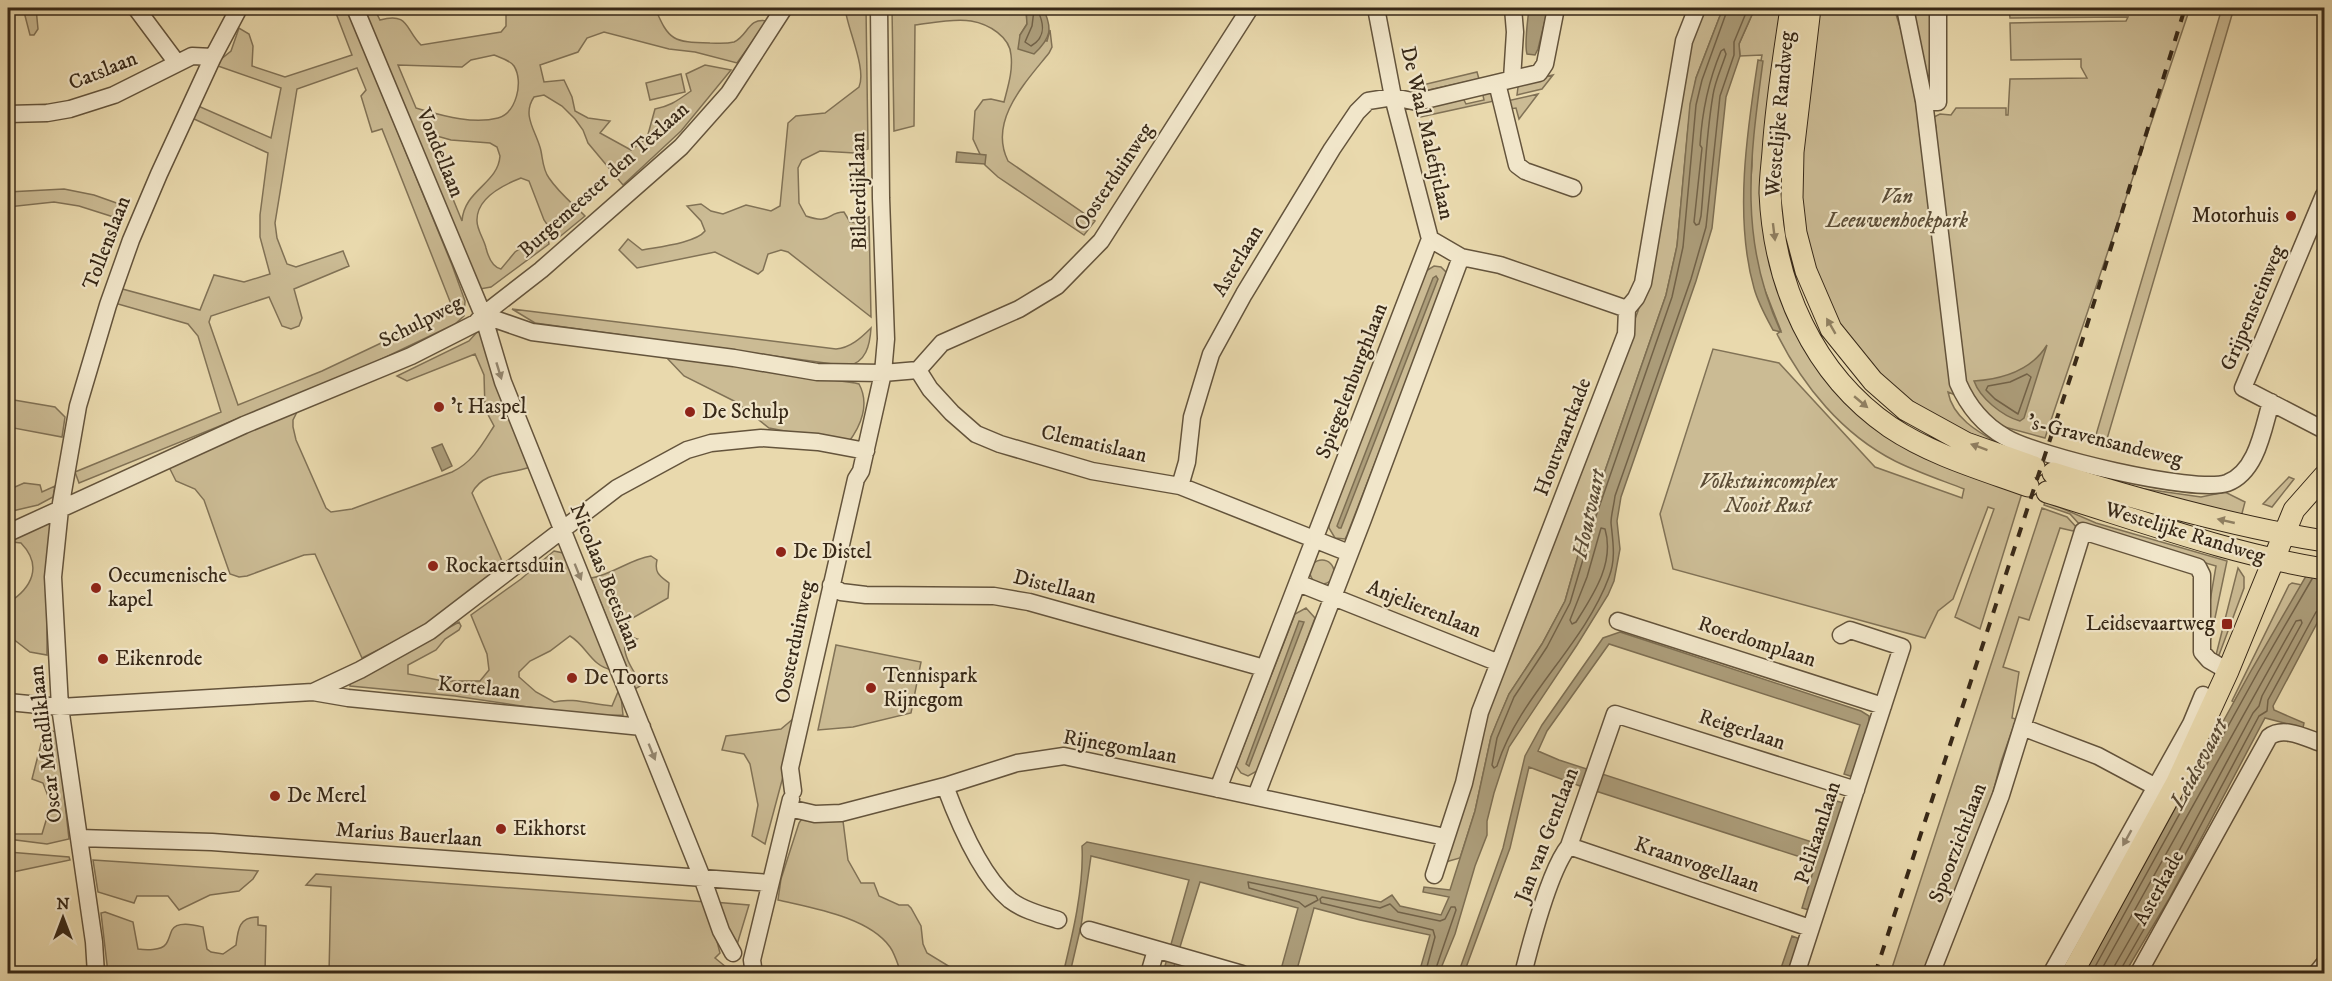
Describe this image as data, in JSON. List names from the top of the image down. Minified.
{"streets":{"main road":["Westelijke Randweg"],"street":["Catslaan","De Waal Malefijtlaan","Vondellaan","Oosterduinweg","Burgemeester den Texlaan","Bilderdijklaan","Tollenslaan","Asterlaan","Grijpensteinweg","Schulpweg","Spiegelenburghlaan","Houtvaartkade","'s-Gravensandeweg","Clematislaan","Nicolaas Beetslaan","Distellaan","Anjelierenlaan","Roerdomplaan","Kortelaan","Reigerlaan","Oscar Mendliklaan","Rijnegomlaan","Pelikaanlaan","Marius Bauerlaan","Jan van Gentlaan","Spoorzichtlaan","Kraanvogellaan","Asterkade"]},"crossings":[["Catslaan","Tollenslaan"],["De Waal Malefijtlaan","Asterlaan"],["De Waal Malefijtlaan","Spiegelenburghlaan"],["De Waal Malefijtlaan","Houtvaartkade"],["Vondellaan","Burgemeester den Texlaan"],["Vondellaan","Schulpweg"],["Vondellaan","Nicolaas Beetslaan"],["Oosterduinweg","Bilderdijklaan"],["Oosterduinweg","Schulpweg"],["Oosterduinweg","Clematislaan"],["Oosterduinweg","Distellaan"],["Oosterduinweg","Rijnegomlaan"],["Oosterduinweg","Marius Bauerlaan"],["Burgemeester den Texlaan","Schulpweg"],["Burgemeester den Texlaan","Nicolaas Beetslaan"],["Bilderdijklaan","Schulpweg"],["Tollenslaan","Schulpweg"],["Tollenslaan","Oscar Mendliklaan"],["Asterlaan","Clematislaan"],["Grijpensteinweg","'s-Gravensandeweg"],["Schulpweg","Nicolaas Beetslaan"],["Schulpweg","Oscar Mendliklaan"],["Spiegelenburghlaan","Clematislaan"],["Spiegelenburghlaan","Anjelierenlaan"],["Houtvaartkade","Anjelierenlaan"],["Houtvaartkade","Rijnegomlaan"],["Nicolaas Beetslaan","Kortelaan"],["Nicolaas Beetslaan","Marius Bauerlaan"],["Roerdomplaan","Pelikaanlaan"],["Reigerlaan","Pelikaanlaan"],["Reigerlaan","Jan van Gentlaan"],["Oscar Mendliklaan","Marius Bauerlaan"],["Pelikaanlaan","Kraanvogellaan"],["Jan van Gentlaan","Kraanvogellaan"]],"one_way":["Nicolaas Beetslaan"],"water":["Houtvaart","Leidsevaart"],"parks":["Van Leeuwenhoekpark","Volkstuincomplex Nooit Rust"],"places":{"other":["Motorhuis","'t Haspel","De Schulp","De Distel","Rockaertsduin","Oecumenische kapel","Eikenrode","De Toorts","Tennispark Rijnegom","De Merel","Eikhorst"],"transit":["Leidsevaartweg"]},"north":"top"}
